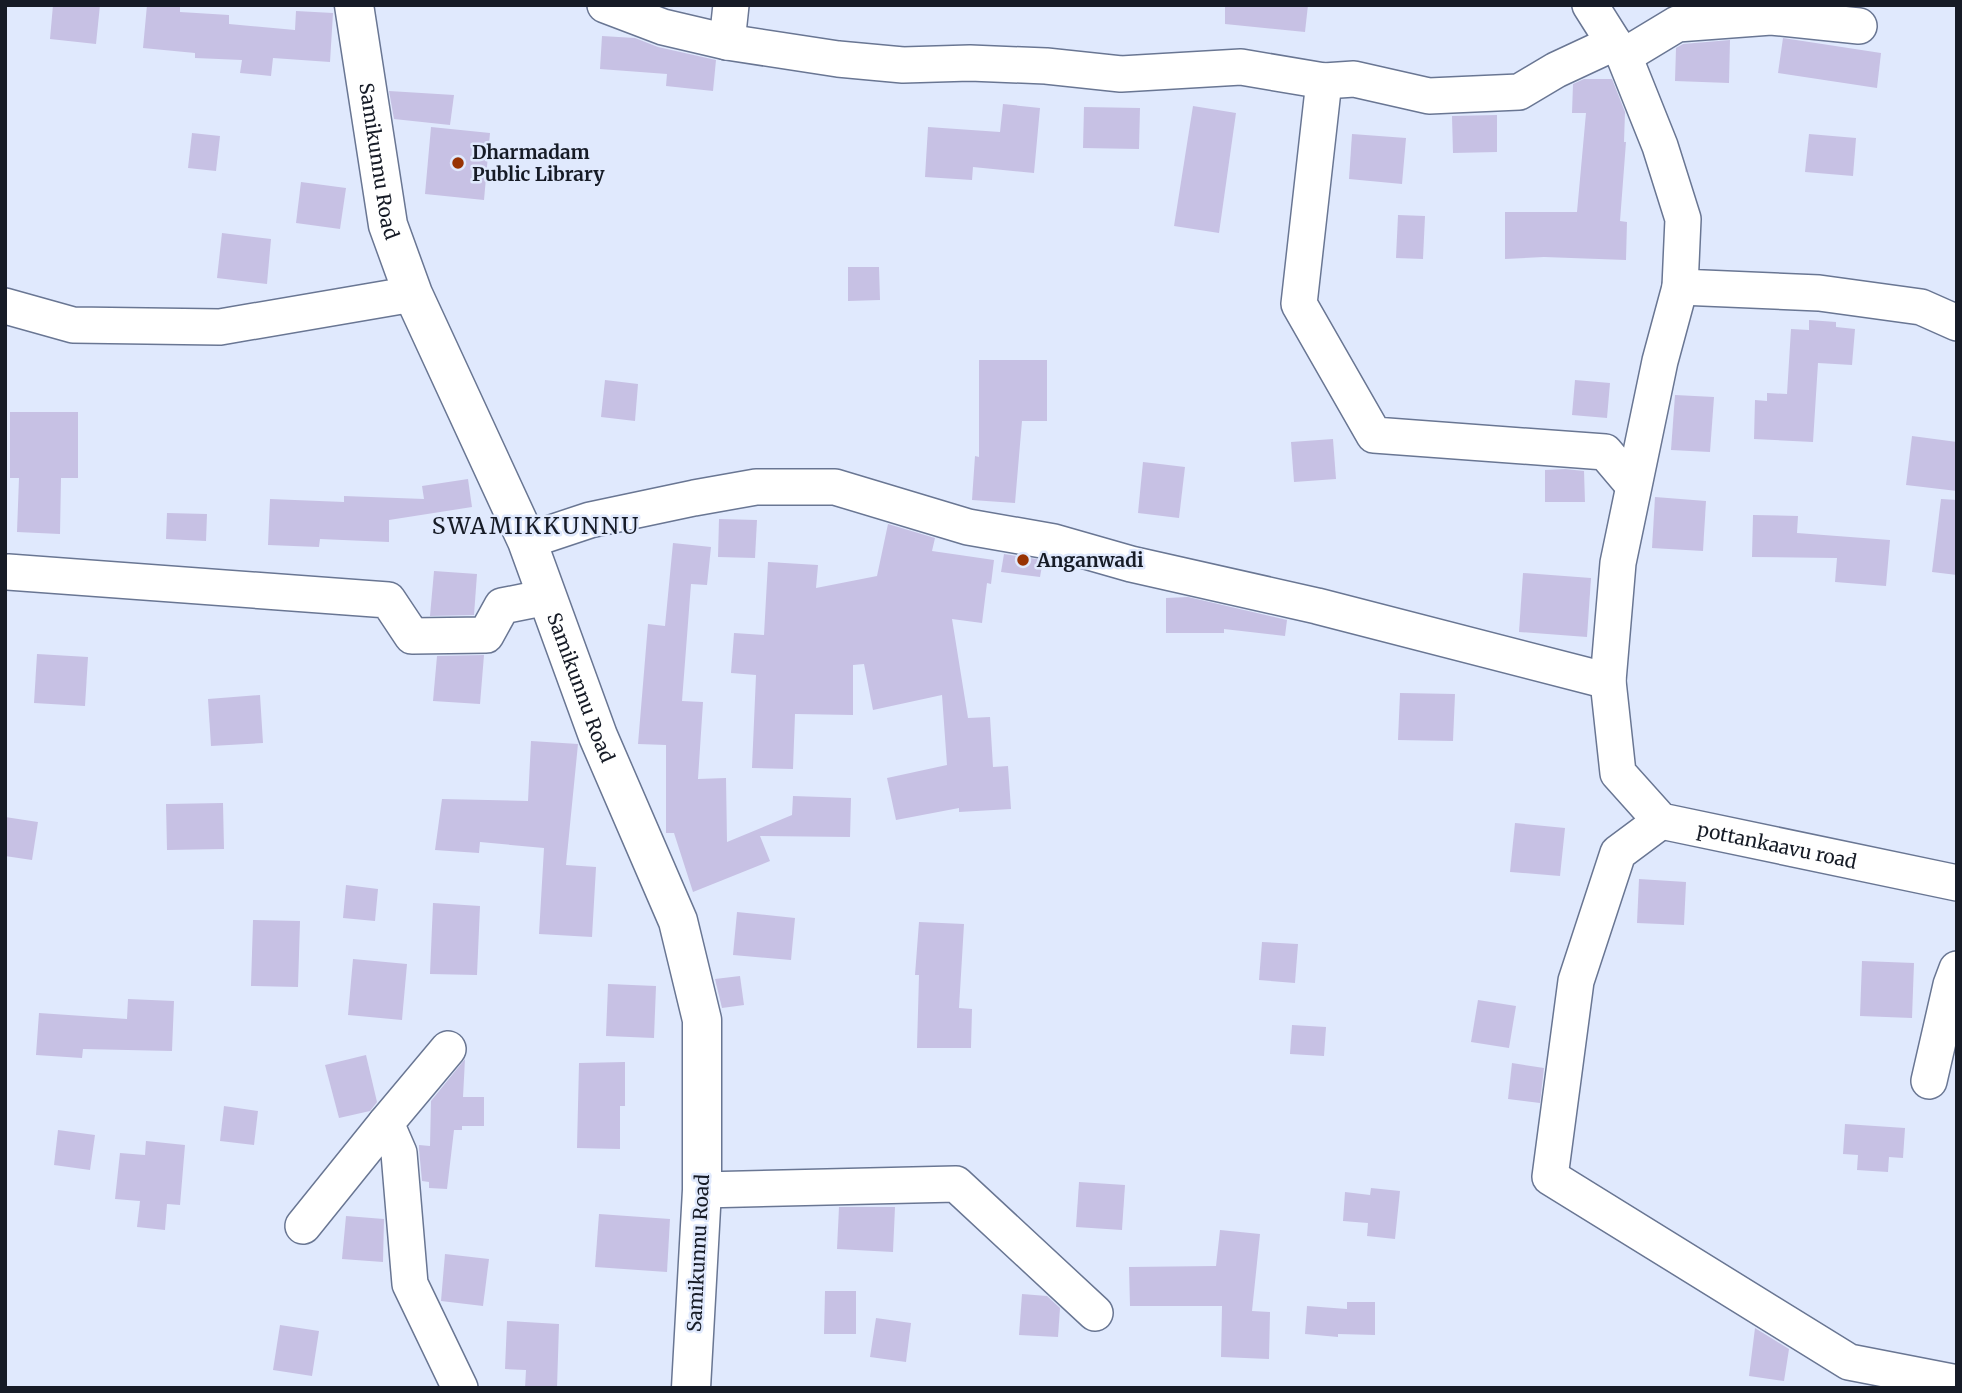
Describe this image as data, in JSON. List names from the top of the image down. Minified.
{"streets":{"main road":["Samikunnu Road"],"street":["pottankaavu road"]},"districts":["SWAMIKKUNNU"],"places":["Dharmadam Public Library","Anganwadi"]}
